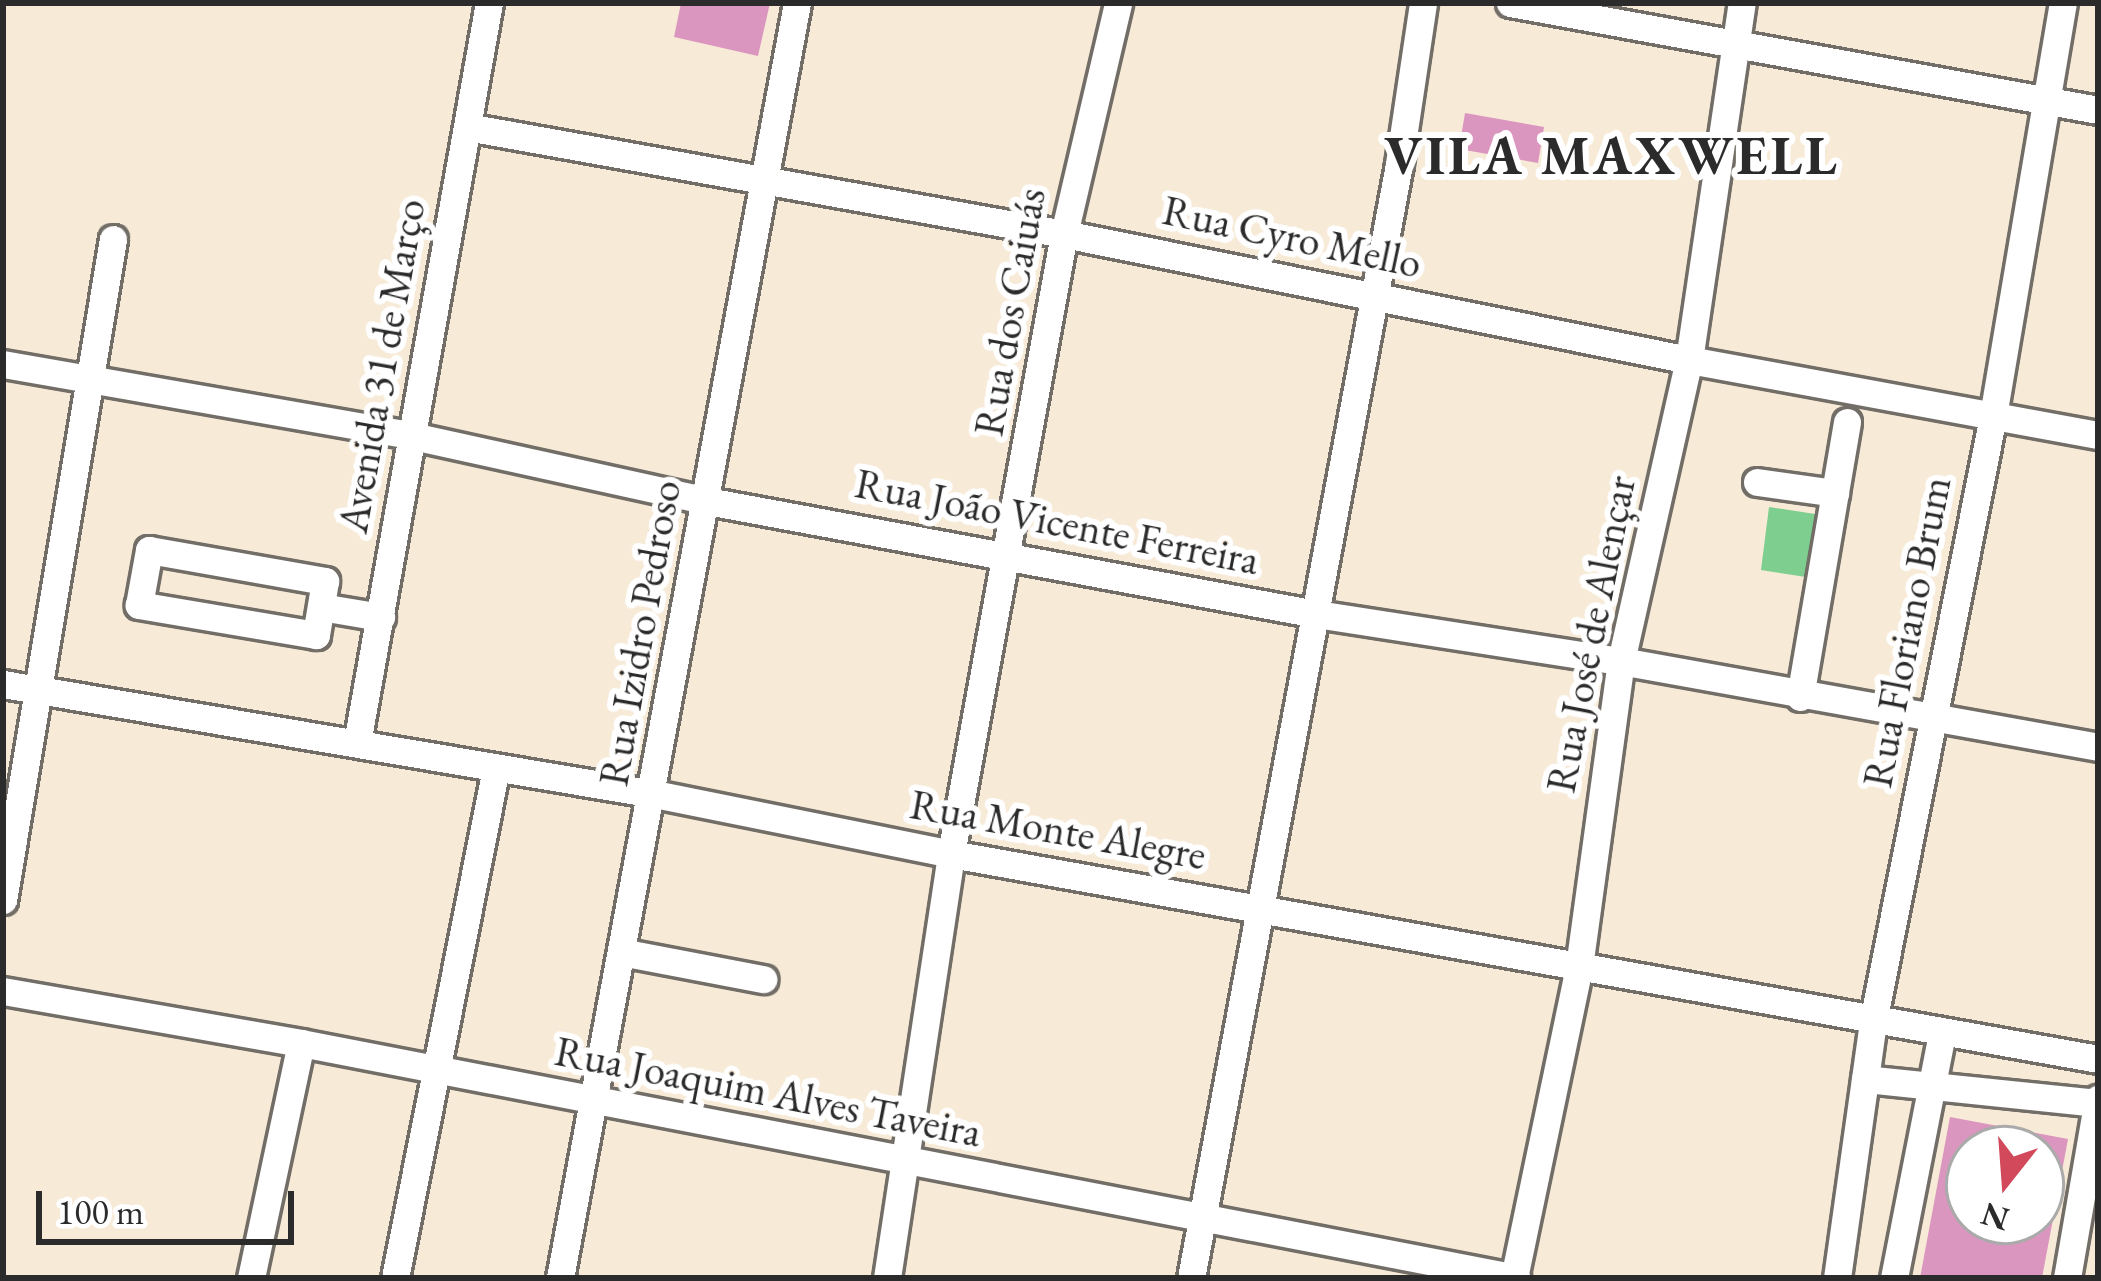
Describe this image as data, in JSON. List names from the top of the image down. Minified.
{"streets":{"street":["Rua Cyro Mello","Rua dos Caiuás","Avenida 31 de Março","Rua João Vicente Ferreira","Rua Floriano Brum","Rua Izidro Pedroso","Rua José de Alençar","Rua Monte Alegre","Rua Joaquim Alves Taveira"]},"crossings":[["Rua Cyro Mello","Rua dos Caiuás"],["Rua Cyro Mello","Avenida 31 de Março"],["Rua Cyro Mello","Rua Floriano Brum"],["Rua Cyro Mello","Rua Izidro Pedroso"],["Rua Cyro Mello","Rua José de Alençar"],["Rua dos Caiuás","Rua João Vicente Ferreira"],["Rua dos Caiuás","Rua Monte Alegre"],["Rua dos Caiuás","Rua Joaquim Alves Taveira"],["Avenida 31 de Março","Rua João Vicente Ferreira"],["Avenida 31 de Março","Rua Monte Alegre"],["Rua João Vicente Ferreira","Rua Floriano Brum"],["Rua João Vicente Ferreira","Rua Izidro Pedroso"],["Rua João Vicente Ferreira","Rua José de Alençar"],["Rua Floriano Brum","Rua Monte Alegre"],["Rua Izidro Pedroso","Rua Monte Alegre"],["Rua Izidro Pedroso","Rua Joaquim Alves Taveira"],["Rua José de Alençar","Rua Monte Alegre"],["Rua José de Alençar","Rua Joaquim Alves Taveira"]],"districts":["VILA MAXWELL"],"scale_bar":"100 m","north":"bottom"}
